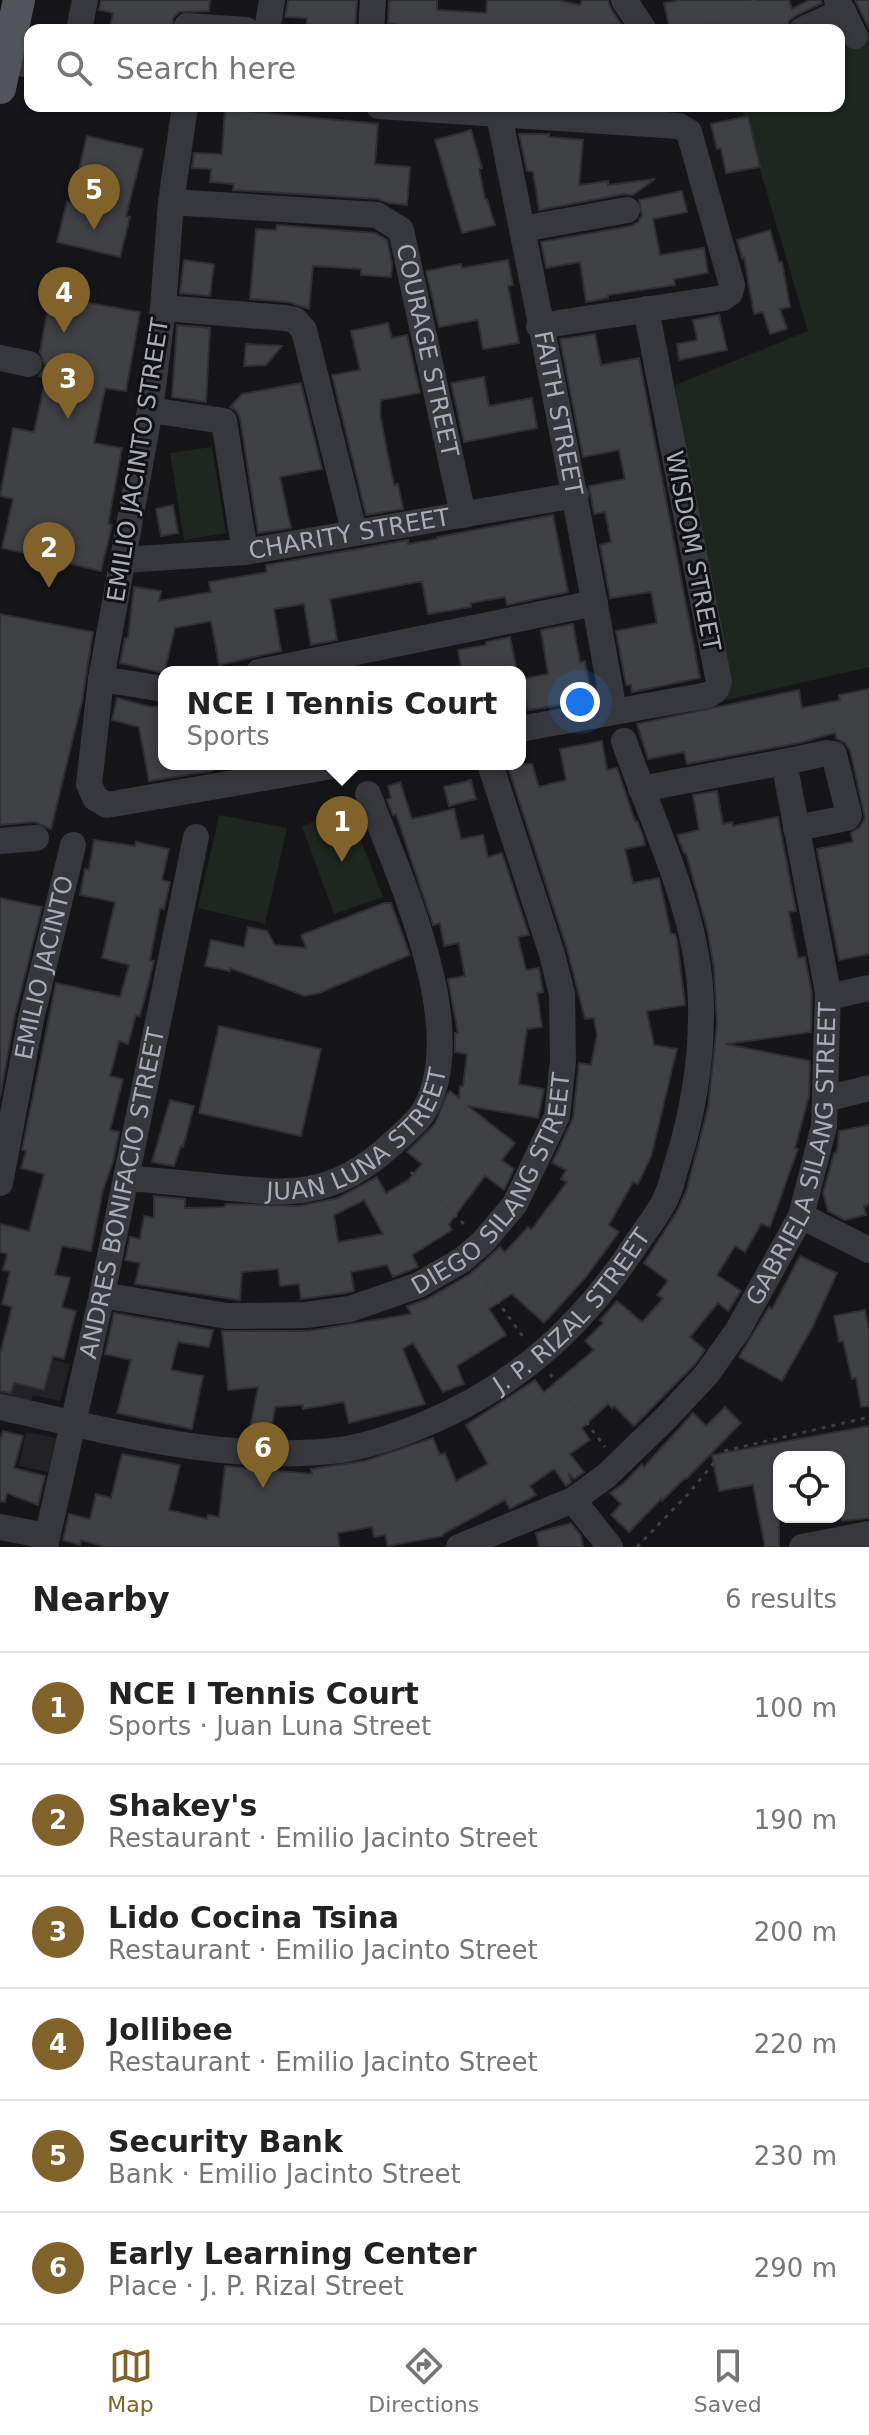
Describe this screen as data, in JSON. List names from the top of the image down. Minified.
{"streets":{"street":["COURAGE STREET","FAITH STREET","EMILIO JACINTO STREET","CHARITY STREET","WISDOM STREET","EMILIO JACINTO","JUAN LUNA STREET","GABRIELA SILANG STREET","DIEGO SILANG STREET","ANDRES BONIFACIO STREET","J. P. RIZAL STREET"]},"crossings":[["COURAGE STREET","EMILIO JACINTO STREET"],["COURAGE STREET","CHARITY STREET"],["FAITH STREET","CHARITY STREET"],["FAITH STREET","WISDOM STREET"],["EMILIO JACINTO STREET","CHARITY STREET"],["JUAN LUNA STREET","ANDRES BONIFACIO STREET"],["DIEGO SILANG STREET","ANDRES BONIFACIO STREET"],["ANDRES BONIFACIO STREET","J. P. RIZAL STREET"]],"page":{"search":"Search here","pins":["5","4","3","2","1","6"],"popup":["NCE I Tennis Court","Sports"],"heading":["Nearby","6 results"],"list":[{"mark":"1","name":"NCE I Tennis Court","note":"Sports · Juan Luna Street","value":"100 m"},{"mark":"2","name":"Shakey's","note":"Restaurant · Emilio Jacinto Street","value":"190 m"},{"mark":"3","name":"Lido Cocina Tsina","note":"Restaurant · Emilio Jacinto Street","value":"200 m"},{"mark":"4","name":"Jollibee","note":"Restaurant · Emilio Jacinto Street","value":"220 m"},{"mark":"5","name":"Security Bank","note":"Bank · Emilio Jacinto Street","value":"230 m"},{"mark":"6","name":"Early Learning Center","note":"Place · J. P. Rizal Street","value":"290 m"}],"nav":["Map","Directions","Saved"]}}
